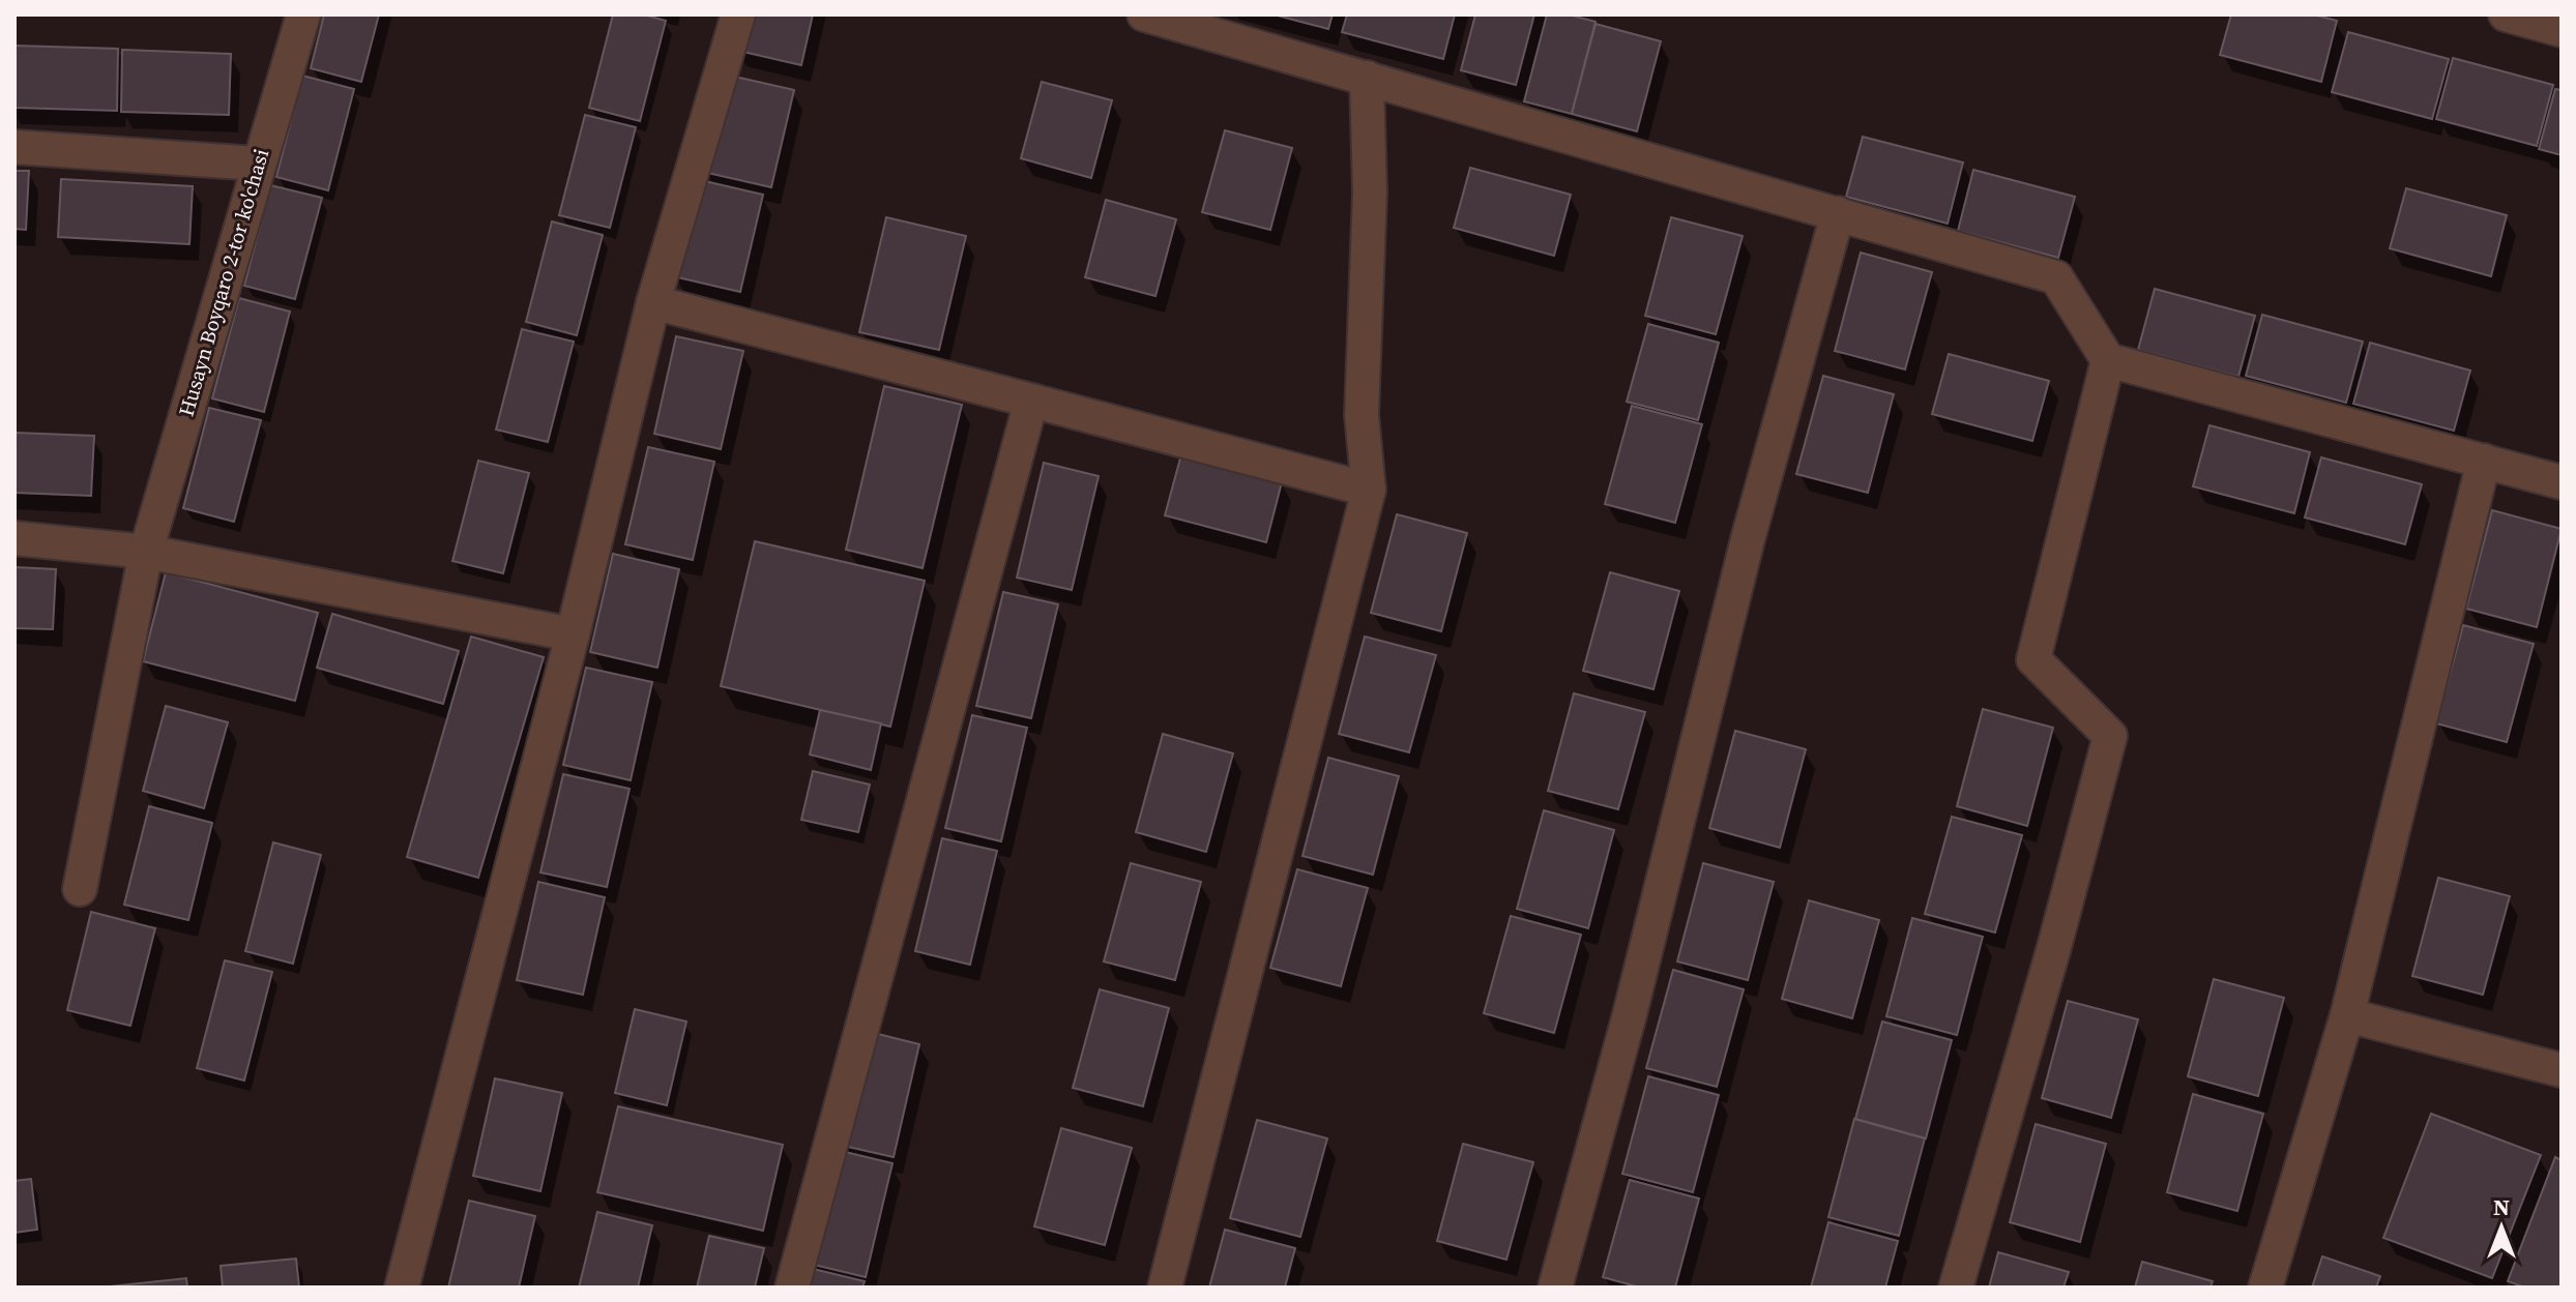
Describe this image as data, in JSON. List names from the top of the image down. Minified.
{"streets":{"street":["Husayn Boyqaro 2-tor ko'chasi"]},"north":"top"}
